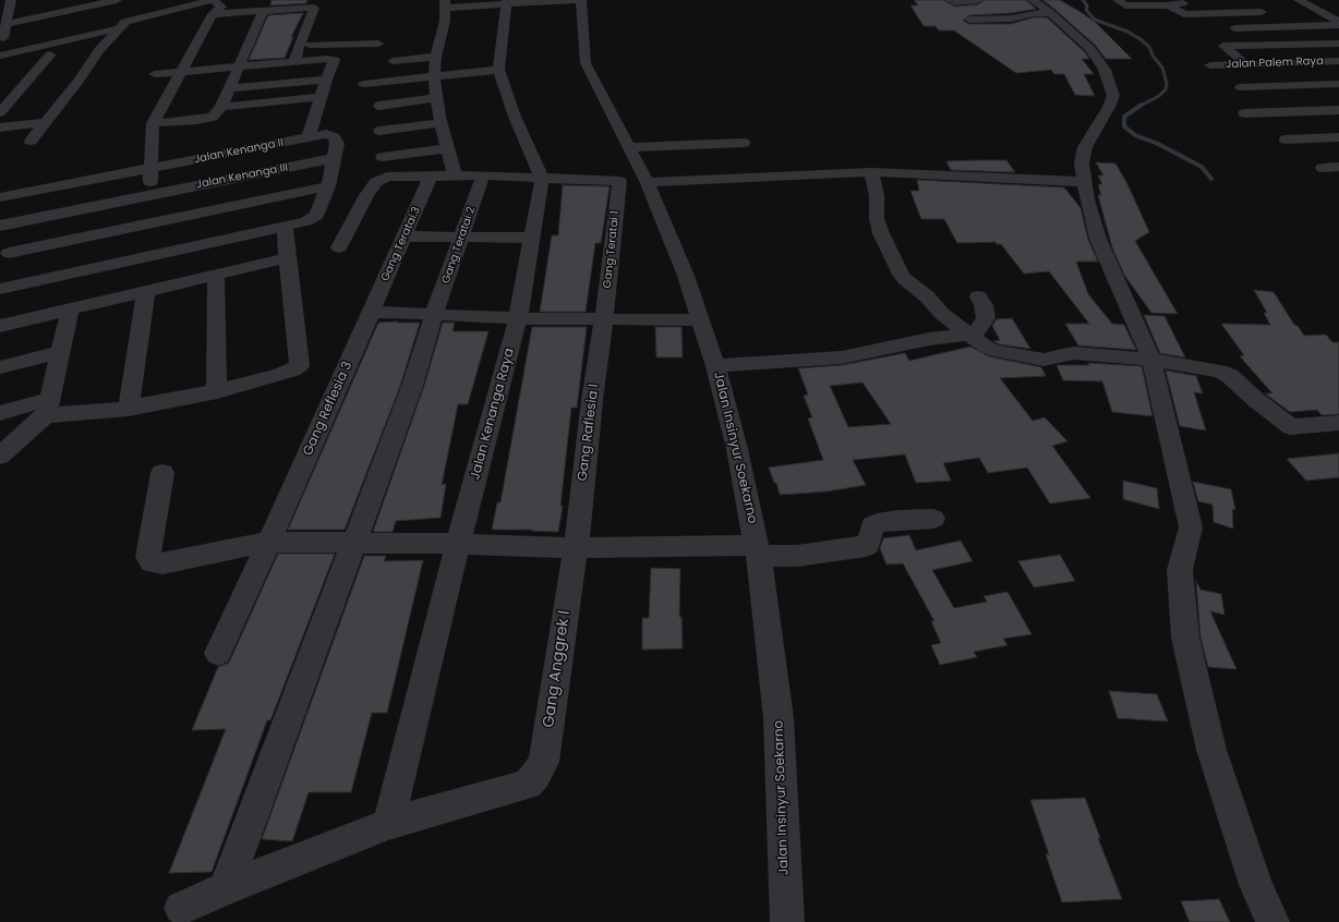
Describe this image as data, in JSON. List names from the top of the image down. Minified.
{"streets":{"street":["Jalan Palem Raya","Jalan Kenanga II","Jalan Kenanga III","Gang Teratai.3","Gang Teratai 2","Gang Teratai 1","Gang Reflesia 3","Jalan Kenanga Raya","Gang Raflesia l","Jalan Insinyur Soekarno","Gang Anggrek l"]},"crossings":[["Gang Teratai.3","Gang Reflesia 3"],["Gang Teratai 1","Jalan Kenanga Raya"],["Gang Teratai 1","Gang Raflesia l"],["Jalan Kenanga Raya","Gang Anggrek l"],["Gang Raflesia l","Gang Anggrek l"]]}
